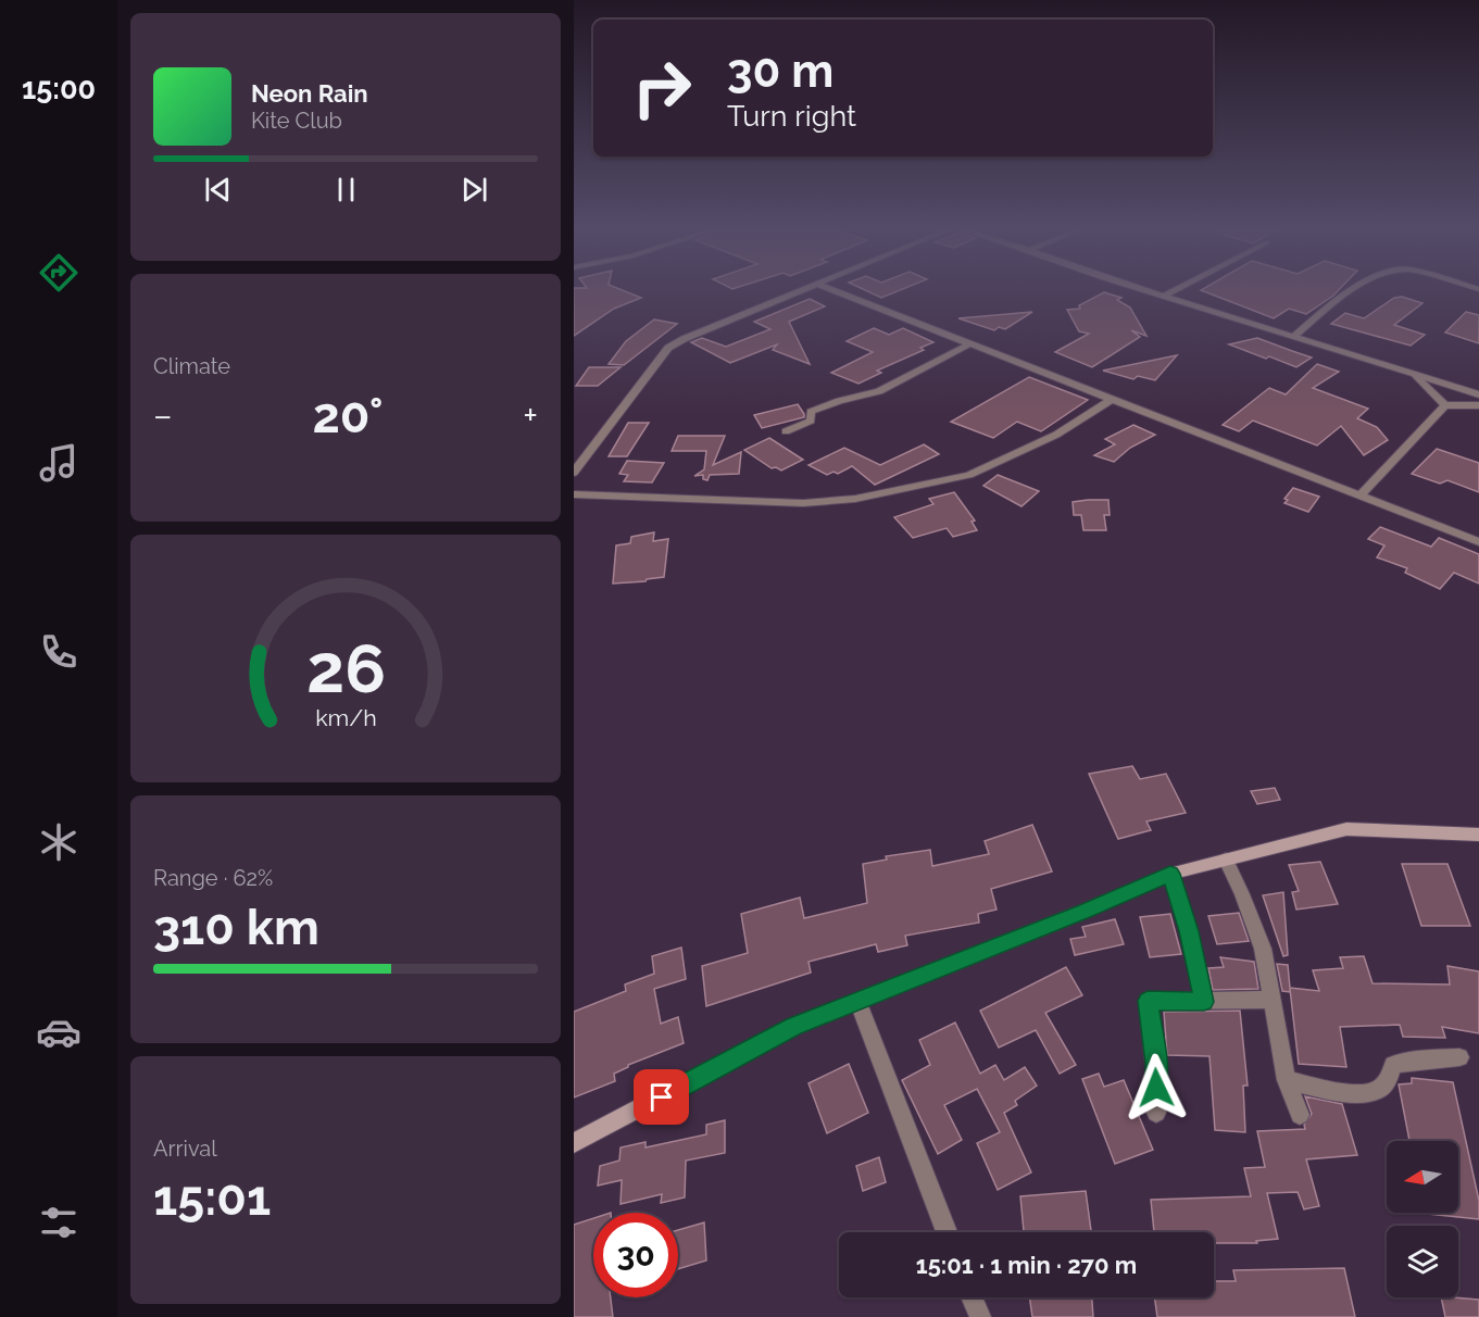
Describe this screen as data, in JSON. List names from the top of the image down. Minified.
{"north":"left","page":{"tabs":"15:00","turn":["30 m","Turn right"],"song":["Neon Rain","Kite Club"],"tile":["Climate",["Range · 62%","310 km"],["Arrival","15:01"]],"heat":["−","20°","+"],"limit":"30","trip":"15:01 · 1 min · 270 m","gauge":["26","km/h"]}}
